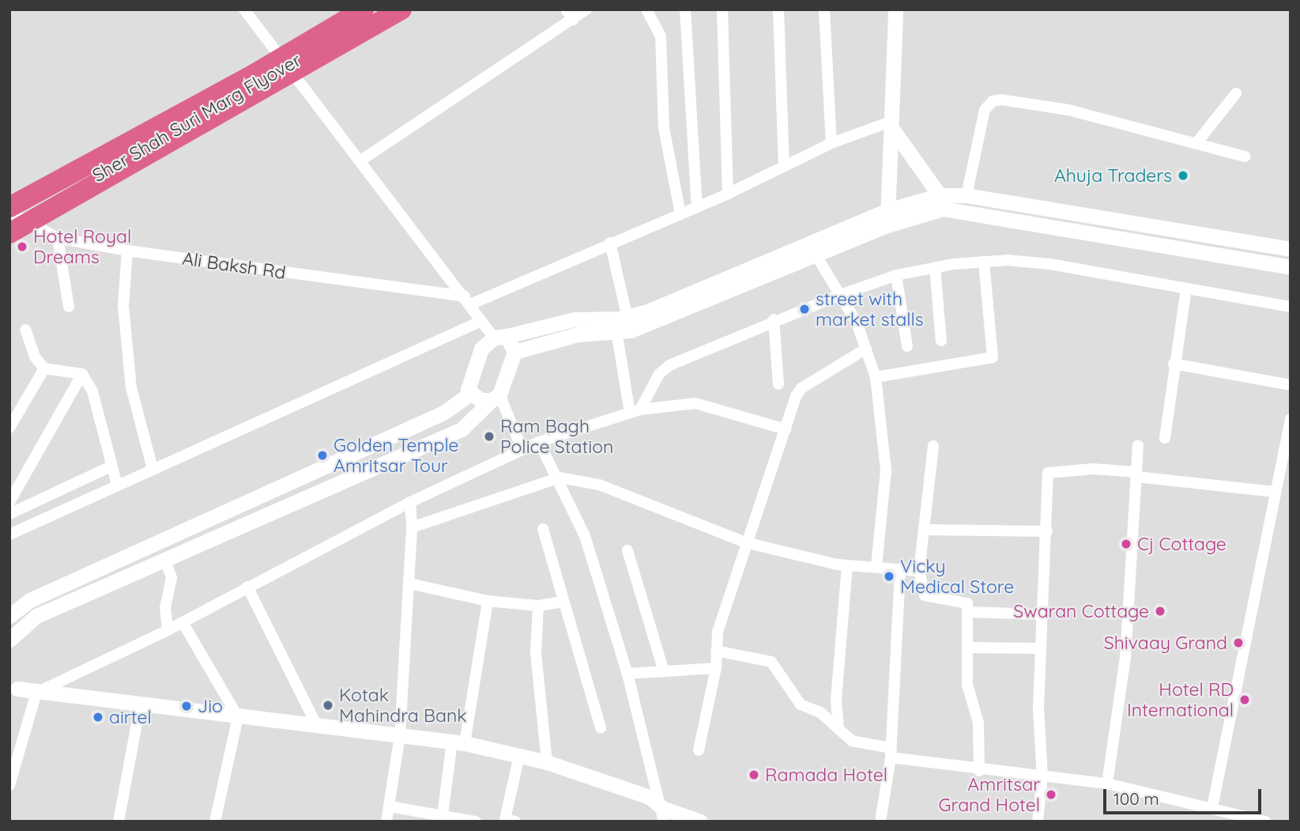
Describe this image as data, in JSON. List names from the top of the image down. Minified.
{"streets":{"highway":["Sher Shah Suri Marg Flyover"],"street":["Ali Baksh Rd"]},"crossings":[["Sher Shah Suri Marg Flyover","Ali Baksh Rd"]],"places":["Ahuja Traders","Hotel Royal Dreams","street with market stalls","Ram Bagh Police Station","Golden Temple Amritsar Tour","Cj Cottage","Vicky Medical Store","Swaran Cottage","Shivaay Grand","Hotel RD International","Kotak Mahindra Bank","Jio","airtel","Ramada Hotel","Amritsar Grand Hotel"],"scale_bar":"100 m"}
